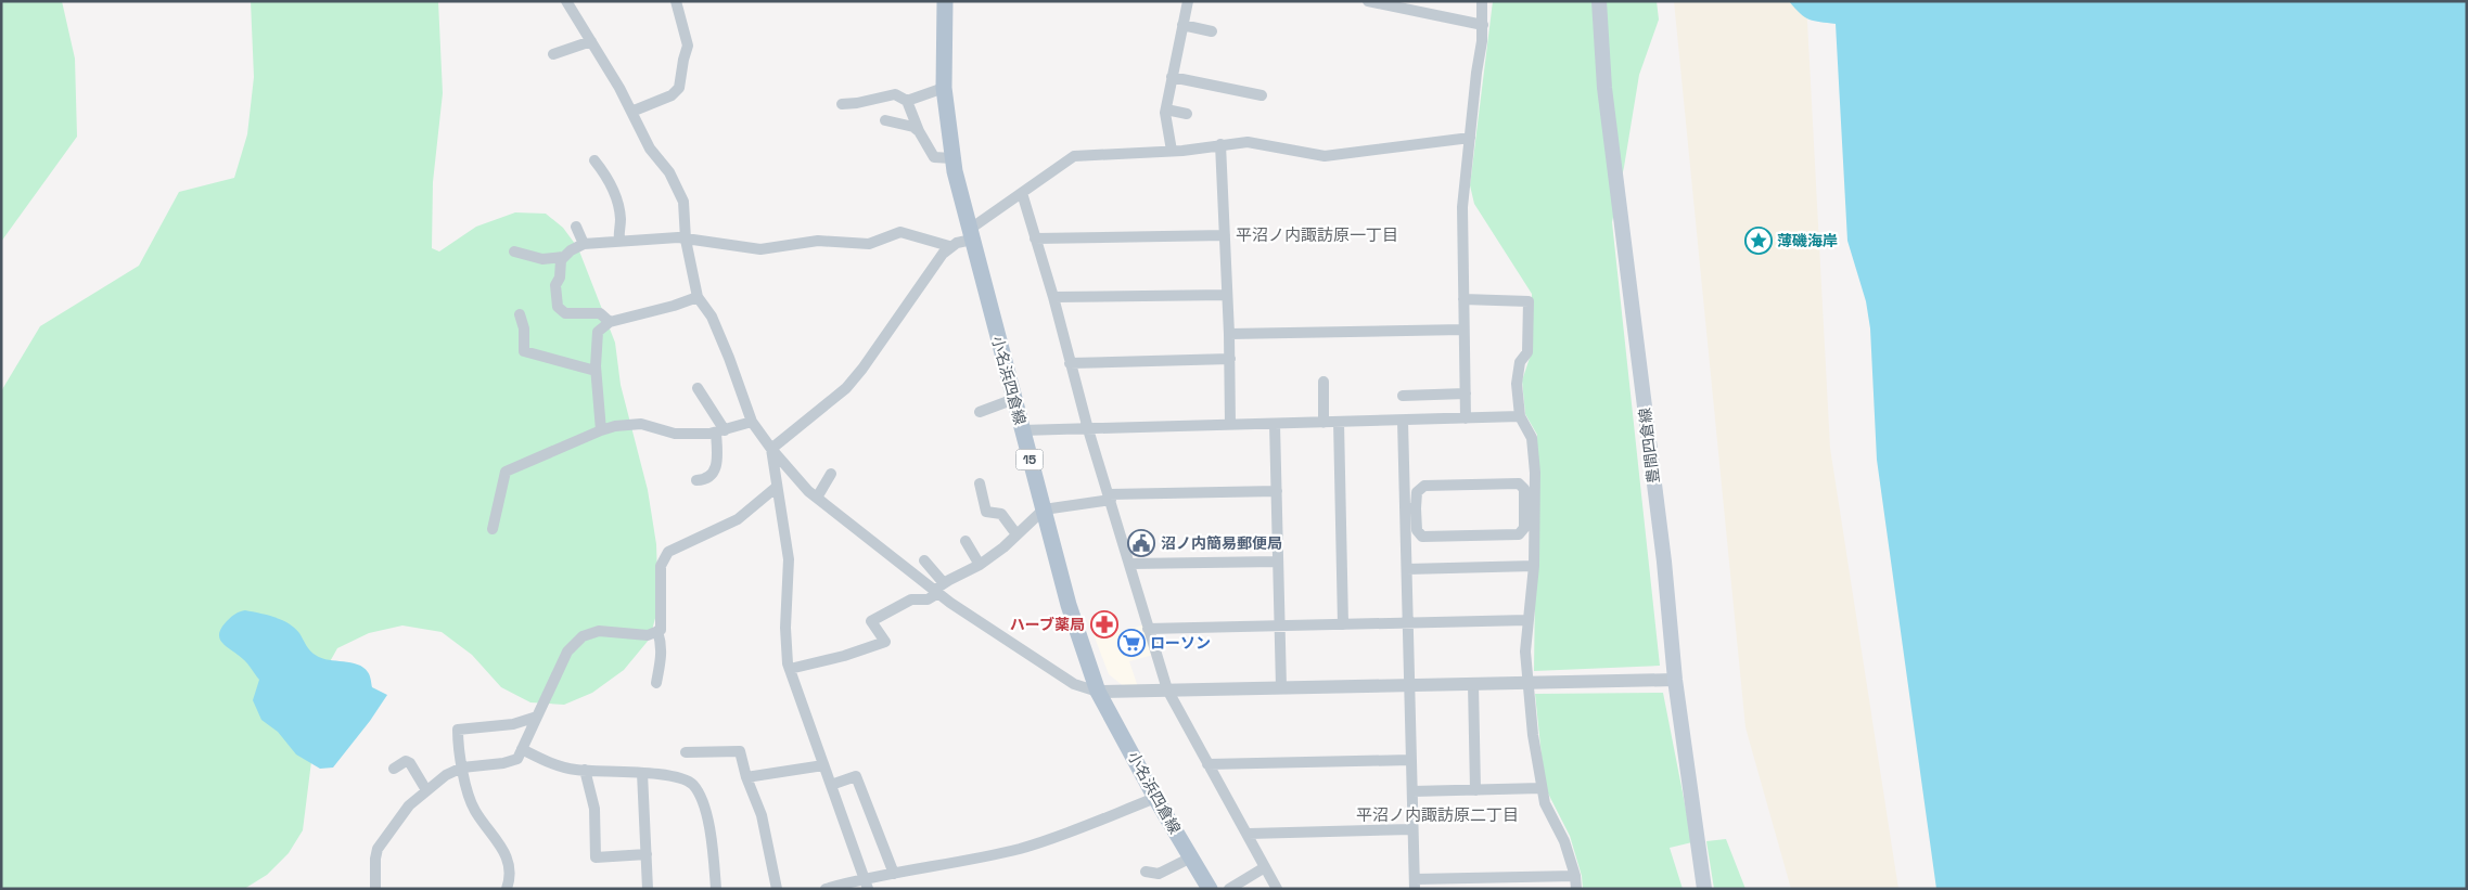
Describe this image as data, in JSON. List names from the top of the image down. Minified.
{"streets":{"main road":["小名浜四倉線","豊間四倉線","15"]},"districts":["平沼ノ内諏訪原一丁目","平沼ノ内諏訪原二丁目"],"places":{"place":["薄磯海岸"],"public building":["沼ノ内簡易郵便局"],"pharmacy":["ハーブ薬局"],"supermarket":["ローソン"]}}
